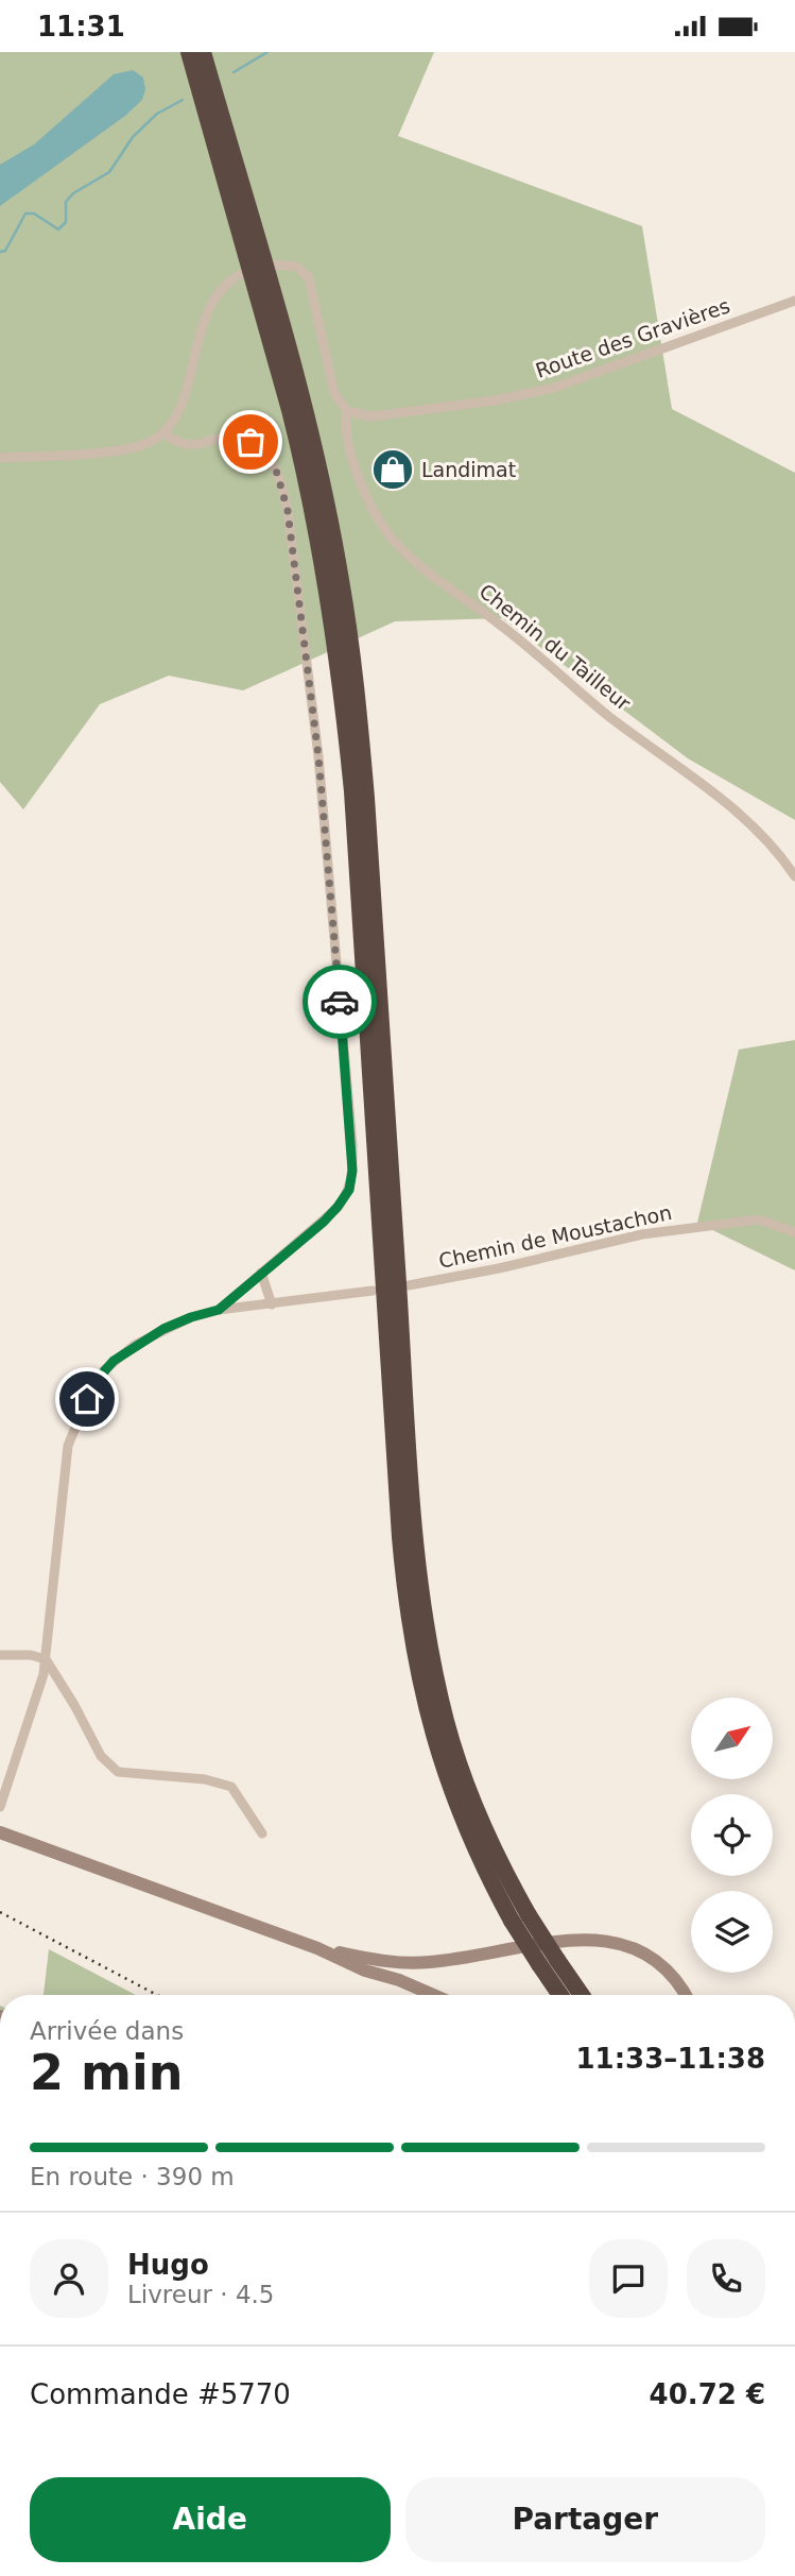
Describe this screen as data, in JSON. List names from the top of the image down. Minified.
{"streets":{"street":["Route des Gravières","Chemin du Tailleur","Chemin de Moustachon"]},"crossings":[["Route des Gravières","Chemin du Tailleur"]],"places":{"shop":["Landimat"]},"north":"top right","page":{"status":"11:31","heading":["2 min","Arrivée dans","11:33–11:38"],"panel":["Hugo","Livreur · 4.5","Commande #5770","40.72 €"],"bar":"En route · 390 m","buttons":["Aide","Partager"]}}
